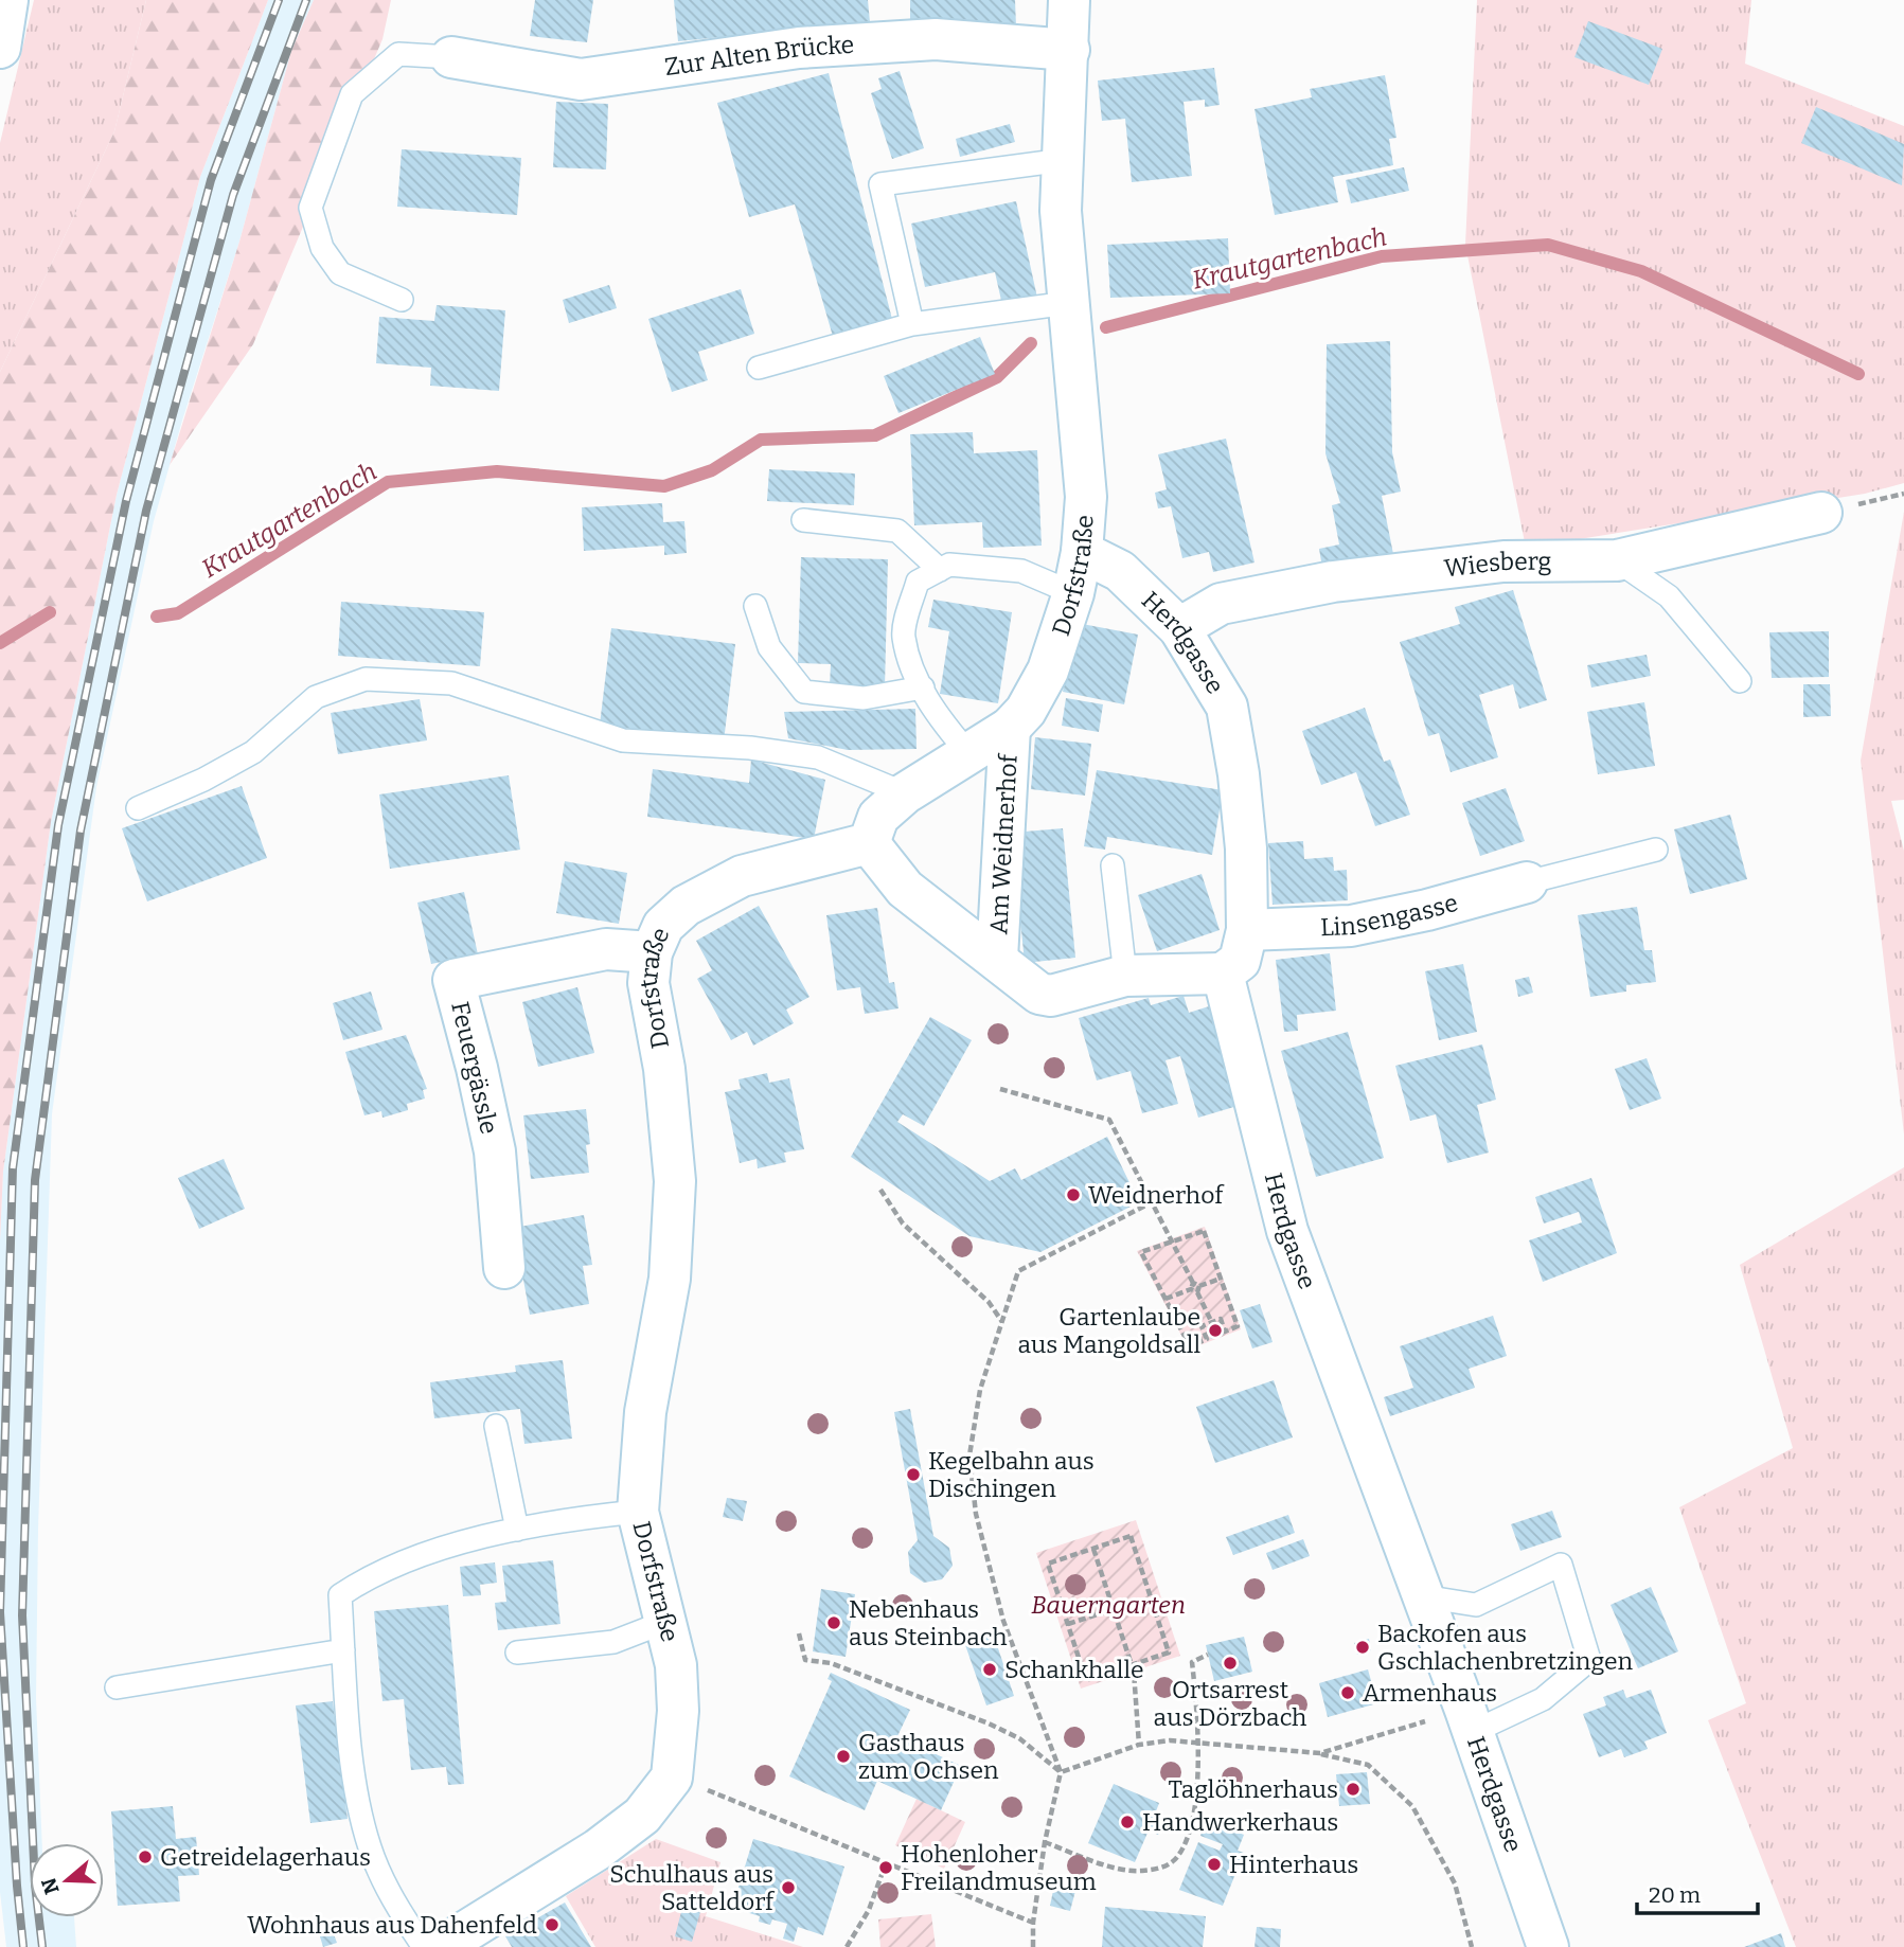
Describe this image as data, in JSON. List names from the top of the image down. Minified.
{"streets":{"street":["Zur Alten Brücke","Wiesberg","Dorfstraße","Herdgasse","Am Weidnerhof","Linsengasse","Feuergässle"]},"crossings":[["Zur Alten Brücke","Dorfstraße"],["Wiesberg","Herdgasse"],["Dorfstraße","Herdgasse"],["Dorfstraße","Am Weidnerhof"],["Dorfstraße","Feuergässle"],["Herdgasse","Am Weidnerhof"],["Herdgasse","Linsengasse"]],"water":["Krautgartenbach"],"parks":["Bauerngarten"],"places":["Weidnerhof","Gartenlaube aus Mangoldsall","Kegelbahn aus Dischingen","Nebenhaus aus Steinbach","Backofen aus Gschlachenbretzingen","Ortsarrest aus Dörzbach","Schankhalle","Armenhaus","Gasthaus zum Ochsen","Taglöhnerhaus","Handwerkerhaus","Getreidelagerhaus","Hinterhaus","Hohenloher Freilandmuseum","Schulhaus aus Satteldorf","Wohnhaus aus Dahenfeld"],"scale_bar":"20 m","north":"left"}
